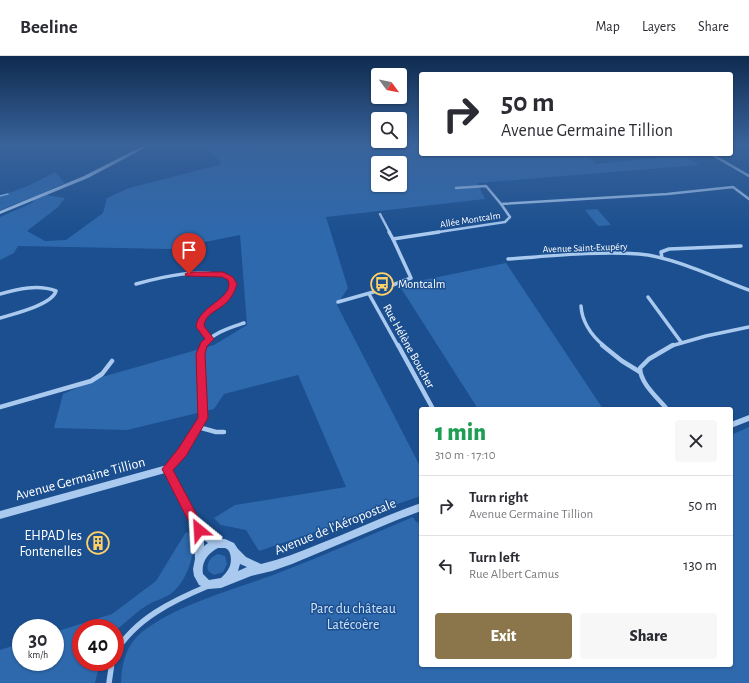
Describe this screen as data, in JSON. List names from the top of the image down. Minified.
{"streets":{"street":["Allée Montcalm","Avenue Saint-Exupéry","Rue Hélène Boucher","Avenue Germaine Tillion","Avenue de l'Aéropostale"]},"parks":["Parc du château Latécoère"],"places":{"bus stop":["Montcalm"],"building":["EHPAD les Fontenelles"]},"north":"bottom right","page":{"header":"Beeline","nav":["Map","Layers","Share"],"turn":["50 m","Avenue Germaine Tillion"],"heading":["1 min","310 m · 17:10"],"list":[{"name":"Turn right","note":"Avenue Germaine Tillion","value":"50 m"},{"name":"Turn left","note":"Rue Albert Camus","value":"130 m"}],"buttons":["Exit","Share"],"speed":"30 km/h","limit":"40"}}
